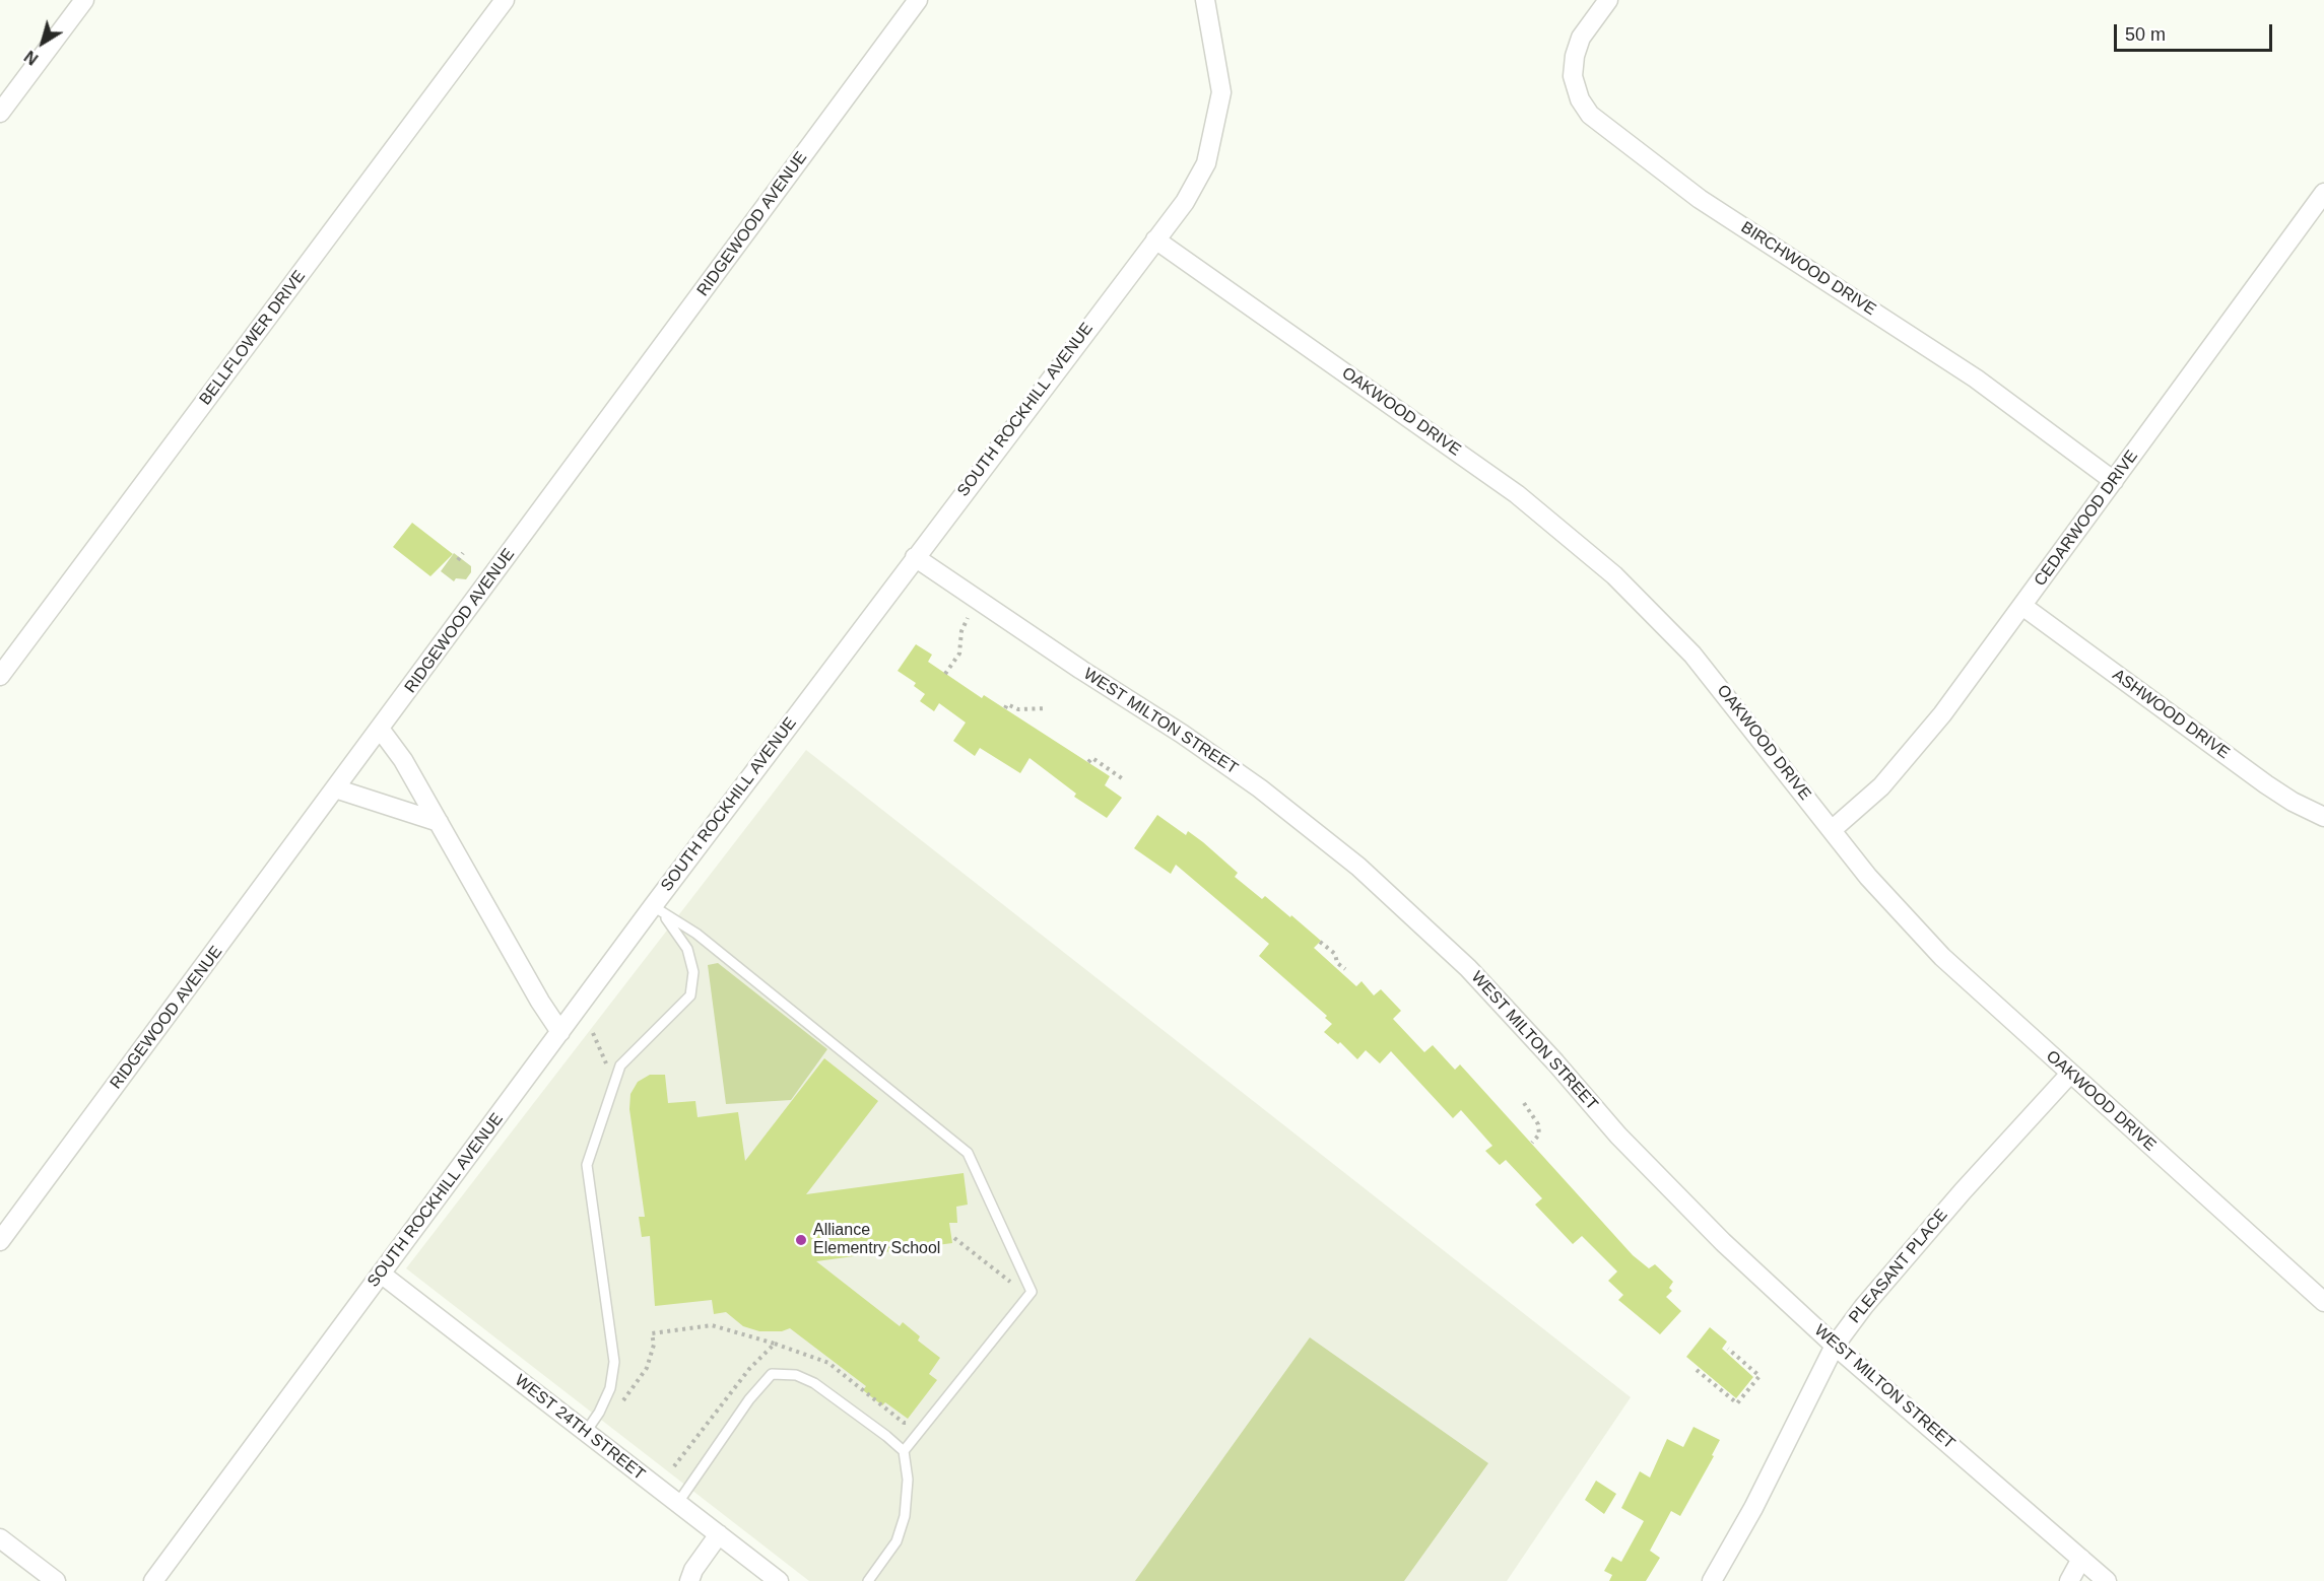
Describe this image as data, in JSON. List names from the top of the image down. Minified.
{"streets":{"street":["RIDGEWOOD AVENUE","BIRCHWOOD DRIVE","BELLFLOWER DRIVE","SOUTH ROCKHILL AVENUE","OAKWOOD DRIVE","CEDARWOOD DRIVE","ASHWOOD DRIVE","WEST MILTON STREET","PLEASANT PLACE","WEST 24TH STREET"]},"crossings":[["BIRCHWOOD DRIVE","CEDARWOOD DRIVE"],["SOUTH ROCKHILL AVENUE","OAKWOOD DRIVE"],["SOUTH ROCKHILL AVENUE","WEST MILTON STREET"],["SOUTH ROCKHILL AVENUE","WEST 24TH STREET"],["OAKWOOD DRIVE","CEDARWOOD DRIVE"],["OAKWOOD DRIVE","PLEASANT PLACE"],["CEDARWOOD DRIVE","ASHWOOD DRIVE"],["WEST MILTON STREET","PLEASANT PLACE"]],"places":["Alliance Elementry School"],"scale_bar":"50 m","north":"bottom left"}
